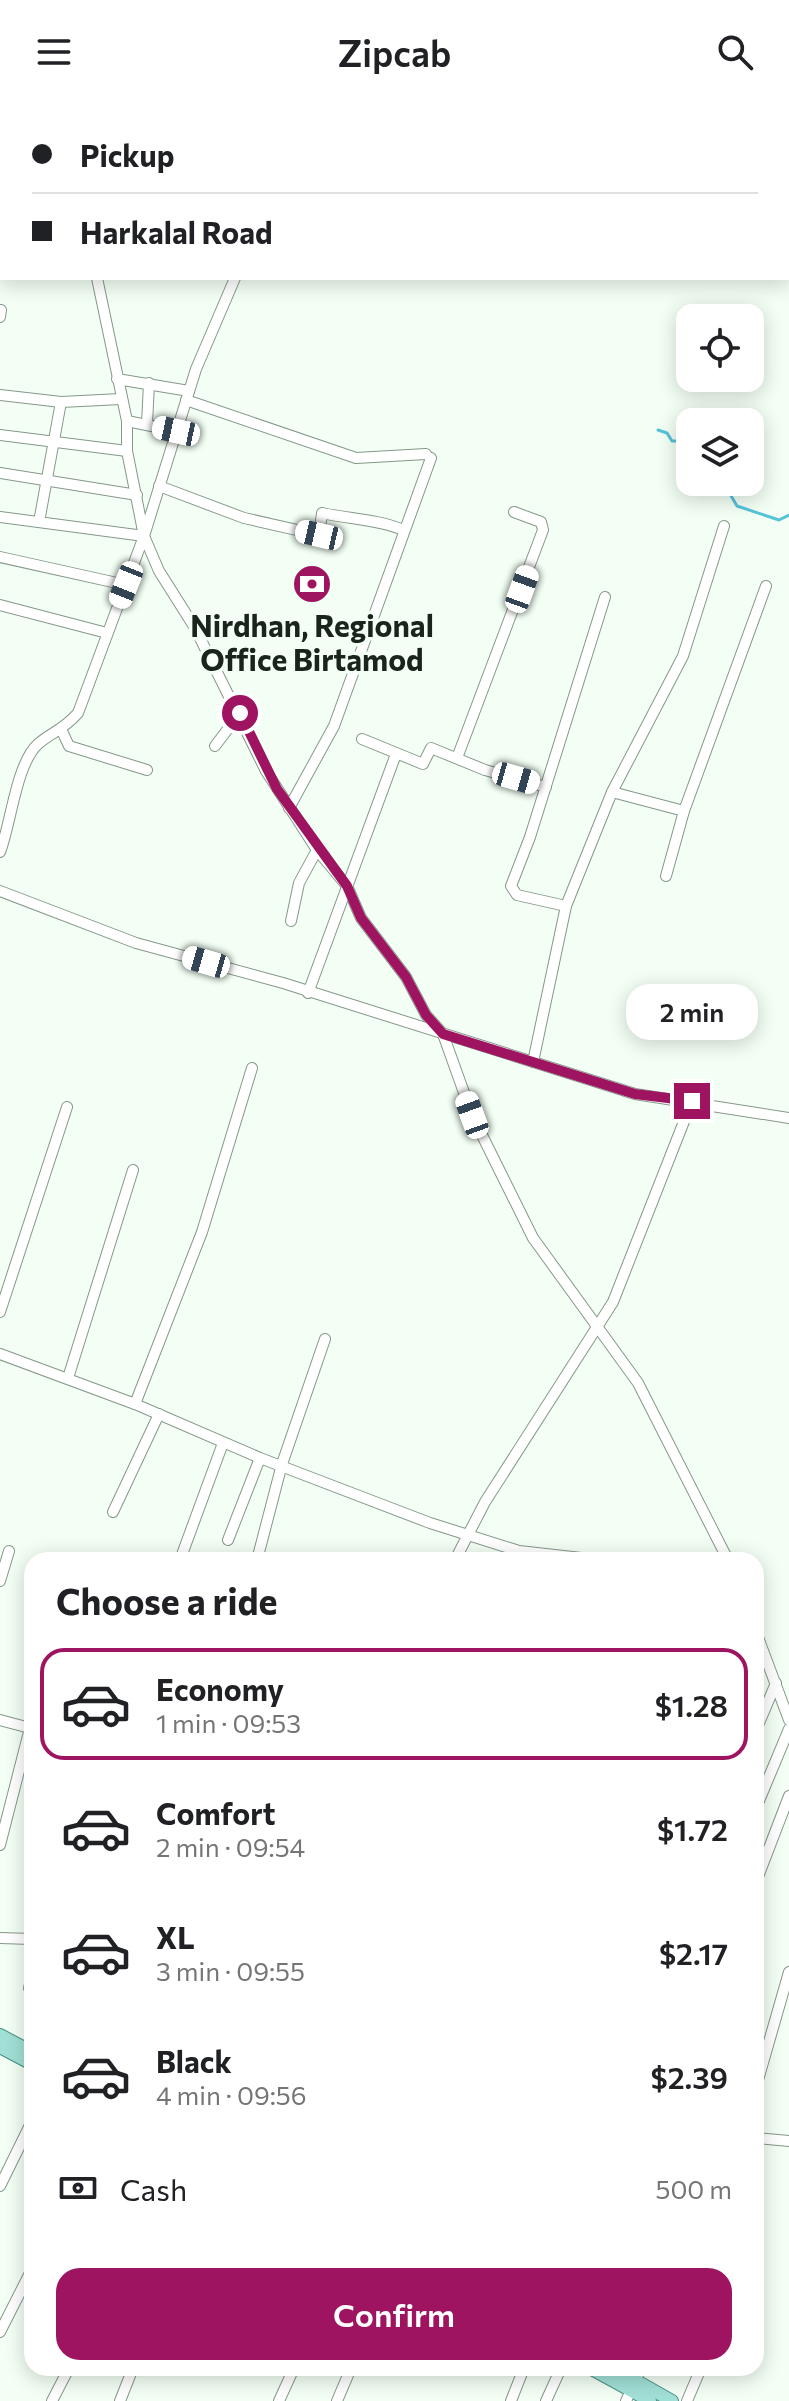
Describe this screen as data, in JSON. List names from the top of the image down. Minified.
{"places":{"bank":["Nirdhan, Regional Office Birtamod"]},"page":{"header":"Zipcab","banner":["Pickup","Harkalal Road"],"bubble":"2 min","heading":"Choose a ride","list":[{"name":"Economy","note":"1 min · 09:53","value":"$1.28"},{"name":"Comfort","note":"2 min · 09:54","value":"$1.72"},{"name":"XL","note":"3 min · 09:55","value":"$2.17"},{"name":"Black","note":"4 min · 09:56","value":"$2.39"}],"pay":["Cash","500 m"],"buttons":"Confirm"}}
